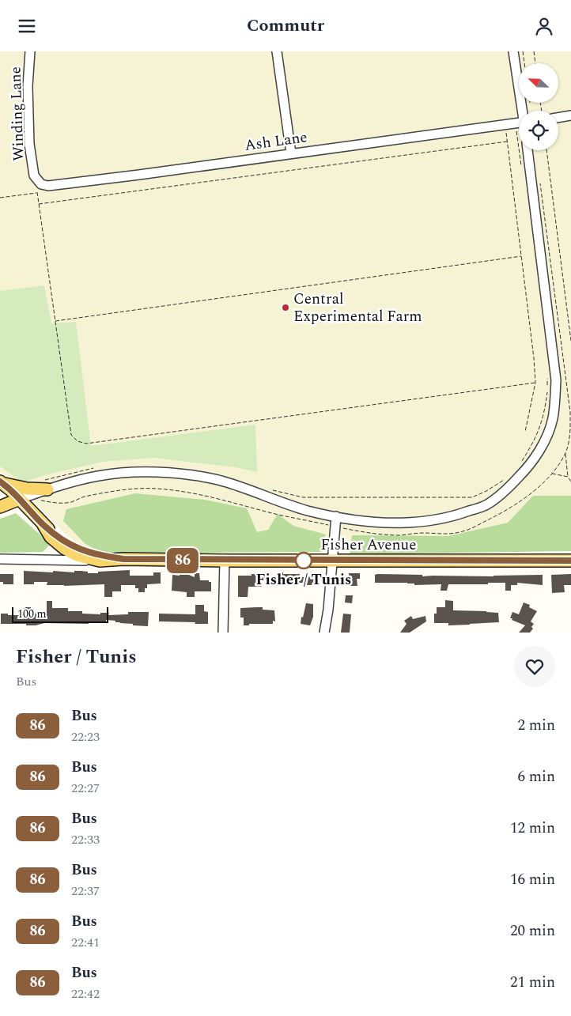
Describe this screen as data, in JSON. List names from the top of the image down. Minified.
{"streets":{"main road":["Fisher Avenue"],"street":["Winding Lane","Ash Lane"]},"crossings":[["Winding Lane","Ash Lane"]],"places":["Central Experimental Farm","Fisher / Tunis"],"lines":["bus line 86"],"scale_bar":"100 m","north":"top left","page":{"header":"Commutr","on_map":"86","scale":"100 m","heading":["Fisher / Tunis","Bus"],"list":[{"mark":"86","name":"Bus","note":"22:23","value":"2 min"},{"mark":"86","name":"Bus","note":"22:27","value":"6 min"},{"mark":"86","name":"Bus","note":"22:33","value":"12 min"},{"mark":"86","name":"Bus","note":"22:37","value":"16 min"},{"mark":"86","name":"Bus","note":"22:41","value":"20 min"},{"mark":"86","name":"Bus","note":"22:42","value":"21 min"}]}}
